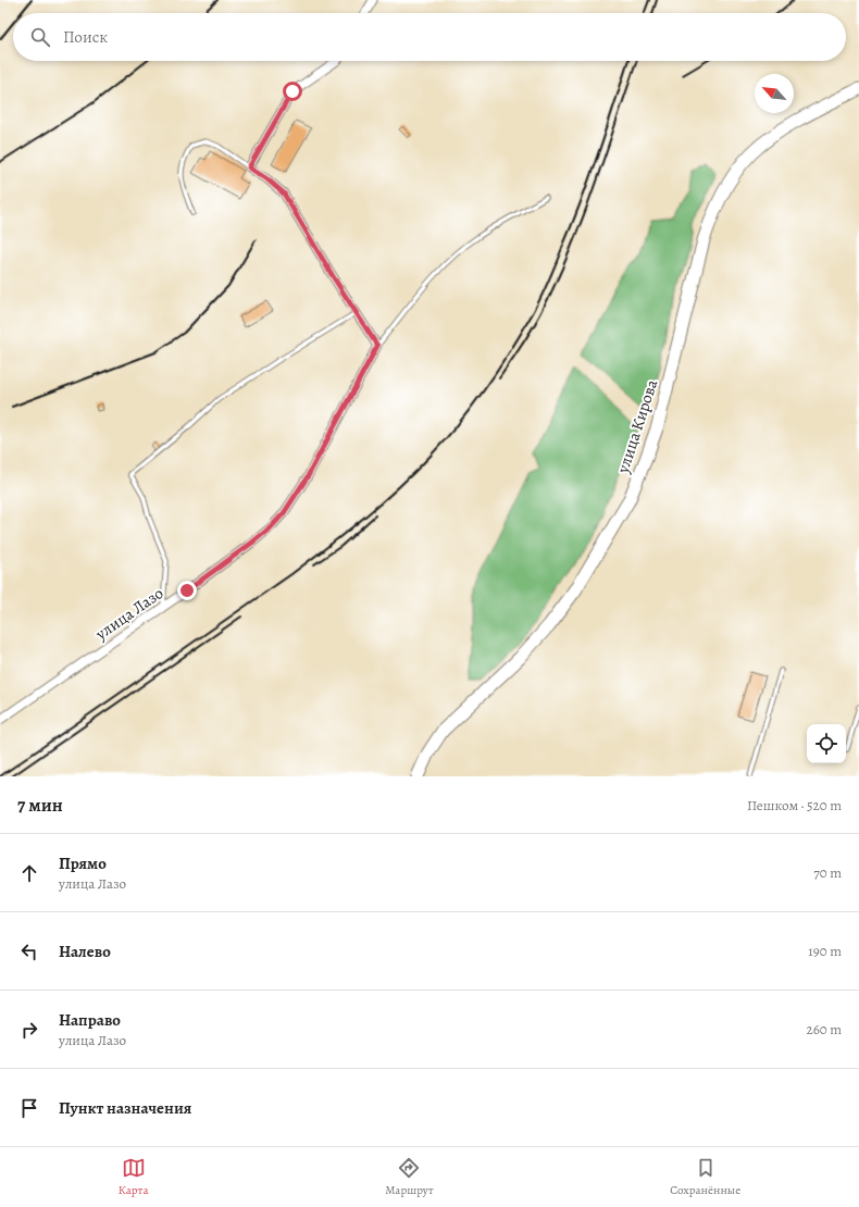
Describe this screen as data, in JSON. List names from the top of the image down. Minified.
{"streets":{"main road":["улица Кирова"],"street":["улица Лазо"]},"north":"top left","page":{"search":"Поиск","heading":["7 мин","Пешком · 520 m"],"list":[["Прямо","улица Лазо","70 m"],["Налево","190 m"],["Направо","улица Лазо","260 m"],"Пункт назначения"],"nav":["Карта","Маршрут","Сохранённые"]}}
